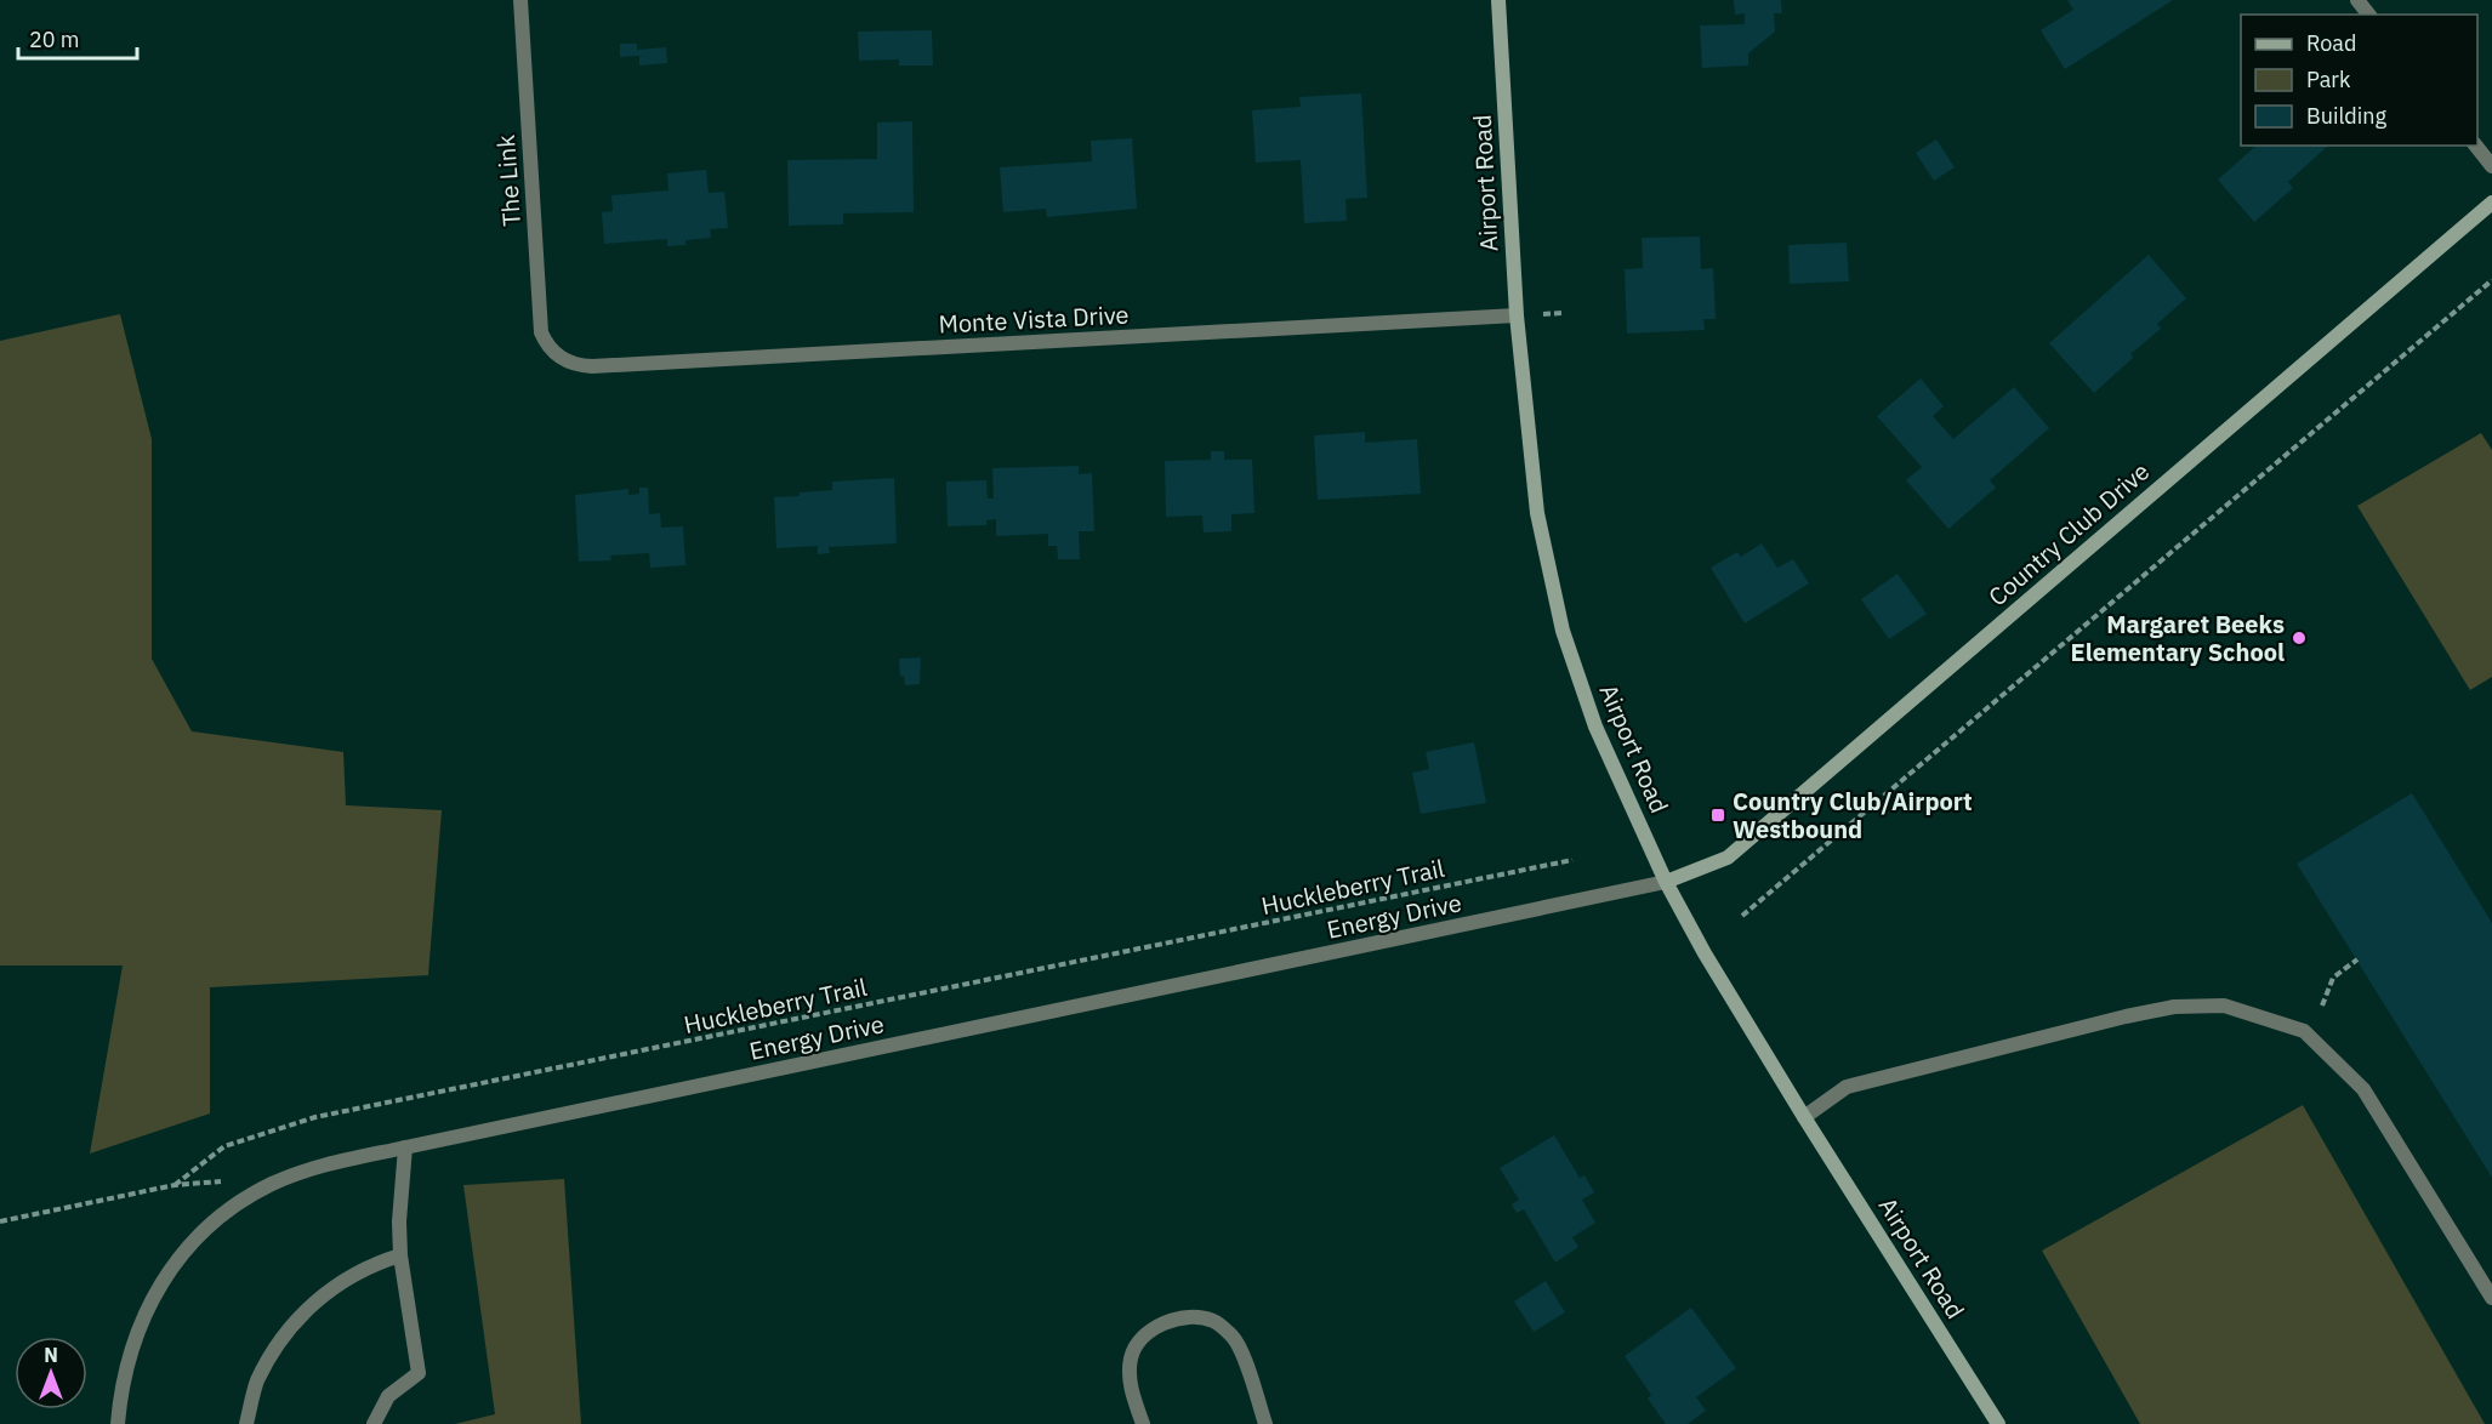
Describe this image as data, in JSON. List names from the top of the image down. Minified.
{"streets":{"street":["The Link","Airport Road","Monte Vista Drive","Country Club Drive","Energy Drive"],"path":["Huckleberry Trail"]},"crossings":[["The Link","Monte Vista Drive"],["Airport Road","Monte Vista Drive"],["Airport Road","Country Club Drive"],["Airport Road","Energy Drive"],["Country Club Drive","Energy Drive"]],"places":{"other":["Margaret Beeks Elementary School"],"transit":["Country Club/Airport Westbound"]},"legend":["Road","Park","Building"],"scale_bar":"20 m","north":"top"}
